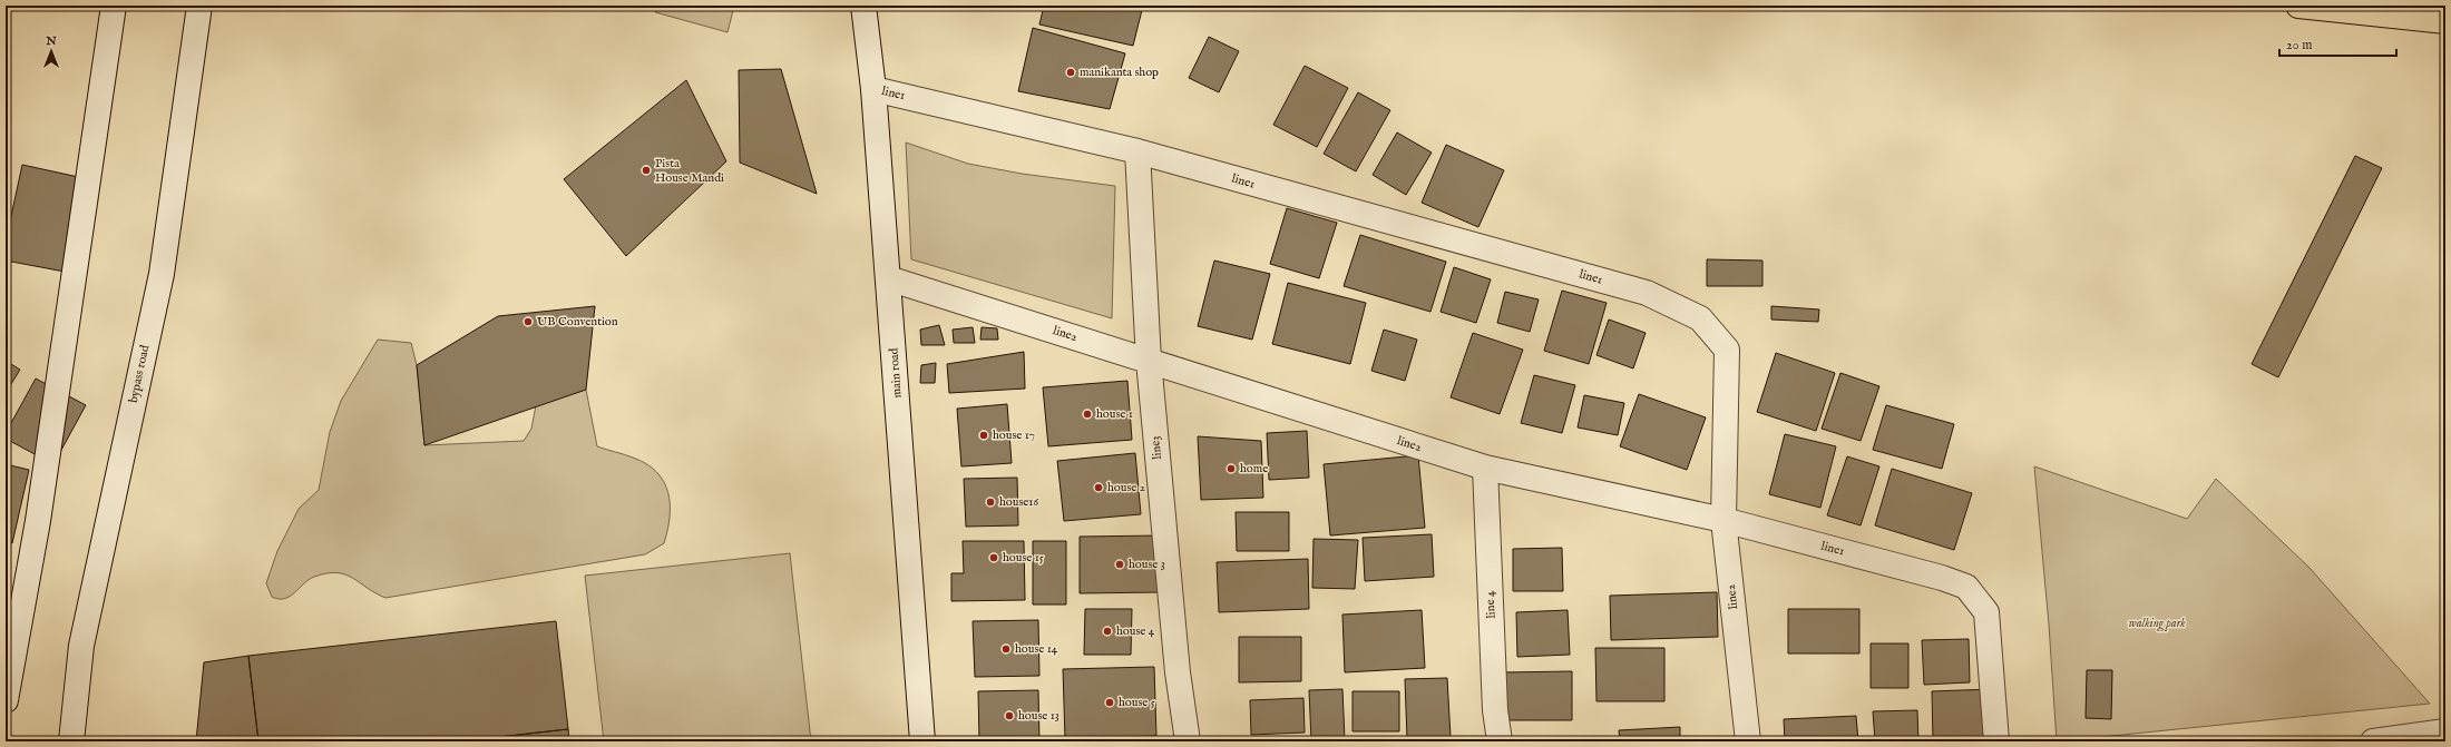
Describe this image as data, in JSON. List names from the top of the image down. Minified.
{"streets":{"street":["line1","line2","main road","bypass road","line3","line 4"]},"crossings":[["line1","line2"],["line1","main road"],["line1","line3"],["line2","main road"],["line2","line3"],["line2","line 4"]],"parks":["walking park"],"places":["manikanta shop","Pista House Mandi","UB Convention","house 1","house 17","home","house 2","house16","house 15","house 3","house 4","house 14","house 5","house 13"],"scale_bar":"20 m","north":"top"}
